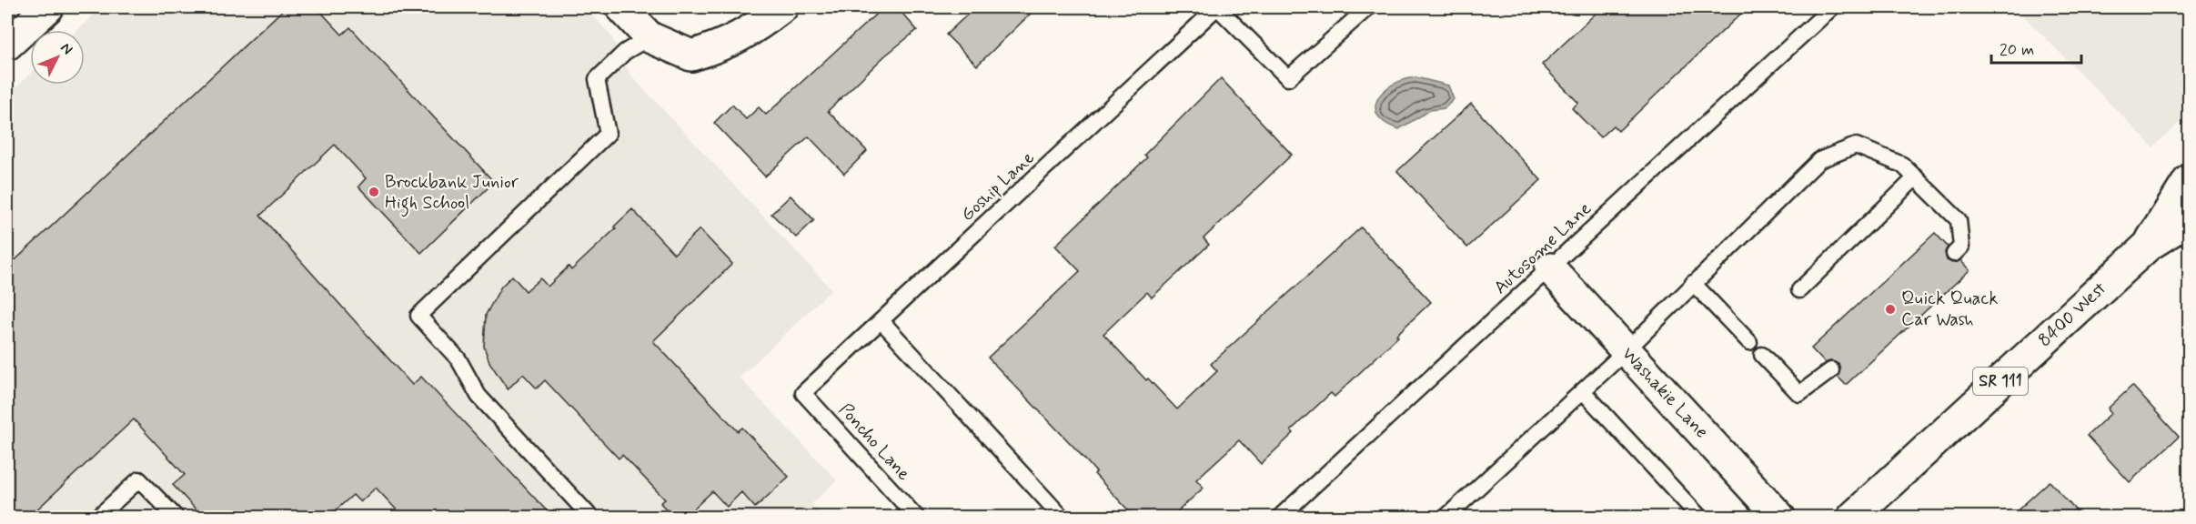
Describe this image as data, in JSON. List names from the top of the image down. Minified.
{"streets":{"street":["8400 West","SR 111","Washakie Lane"],"lane":["Goship Lane","Autosome Lane","Poncho Lane"]},"crossings":[["Goship Lane","Poncho Lane"],["Autosome Lane","Washakie Lane"]],"places":["Brockbank Junior High School","Quick Quack Car Wash"],"scale_bar":"20 m","north":"top right"}
